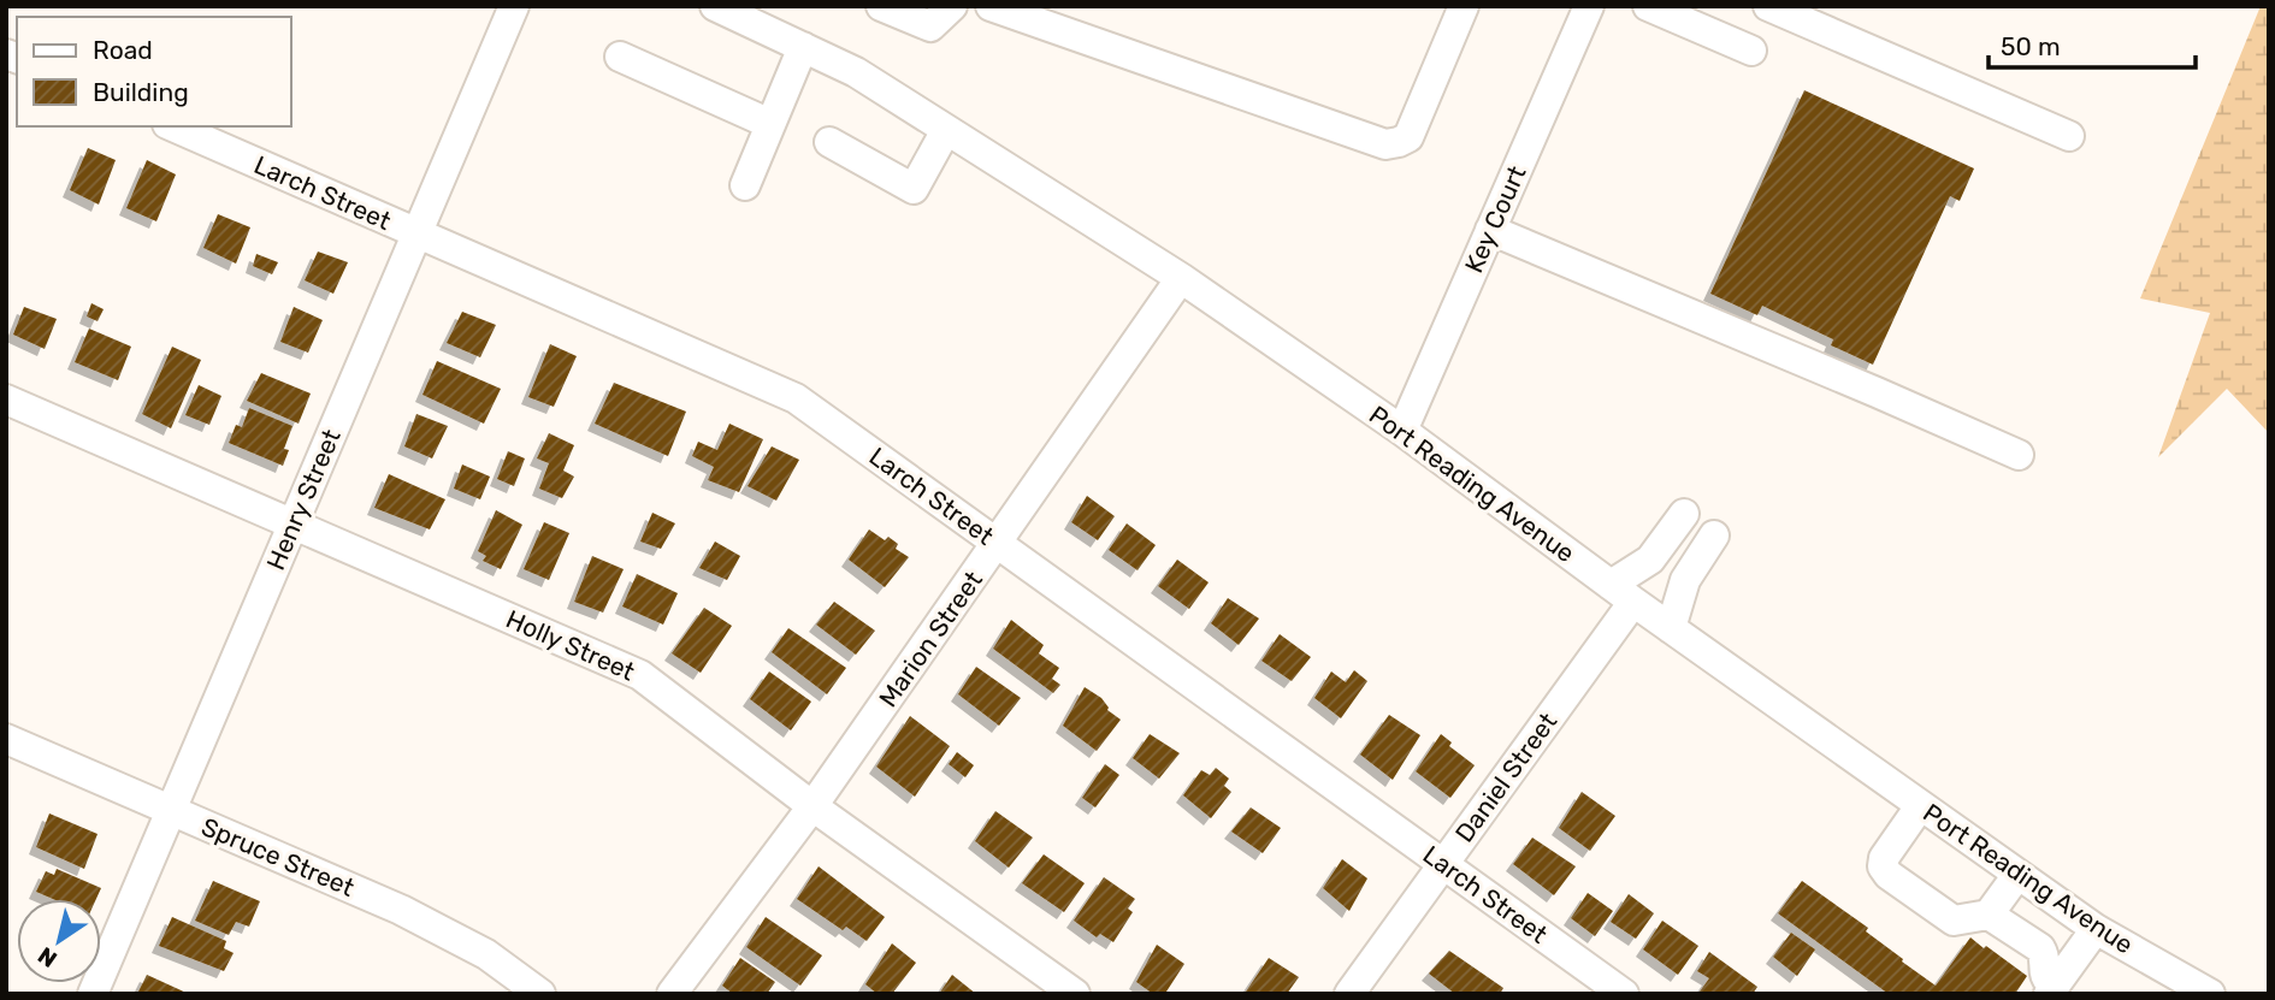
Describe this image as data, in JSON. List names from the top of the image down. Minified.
{"streets":{"street":["Larch Street","Key Court","Port Reading Avenue","Henry Street","Marion Street","Holly Street","Daniel Street","Spruce Street"]},"crossings":[["Larch Street","Henry Street"],["Larch Street","Marion Street"],["Larch Street","Daniel Street"],["Key Court","Port Reading Avenue"],["Port Reading Avenue","Marion Street"],["Port Reading Avenue","Daniel Street"],["Henry Street","Holly Street"],["Henry Street","Spruce Street"],["Marion Street","Holly Street"]],"legend":["Road","Building"],"scale_bar":"50 m","north":"bottom left"}
